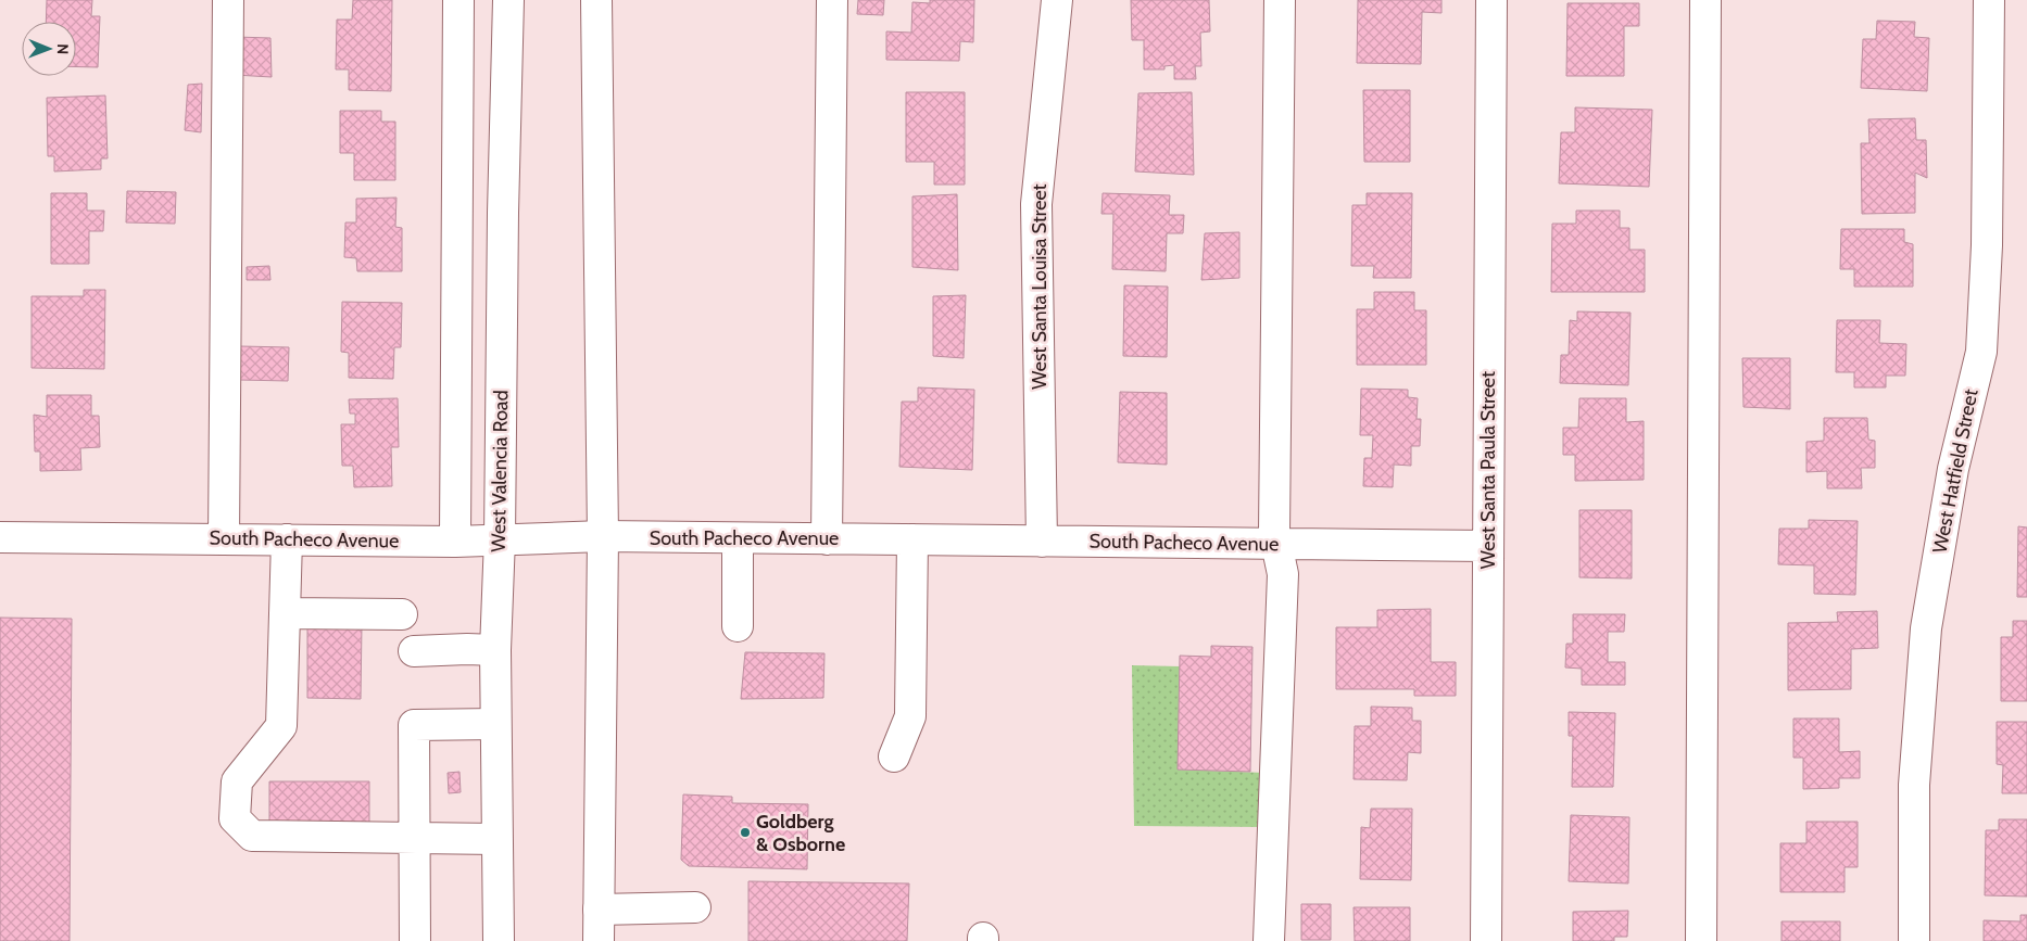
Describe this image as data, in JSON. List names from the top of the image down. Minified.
{"streets":{"street":["West Santa Louisa Street","West Santa Paula Street","West Valencia Road","West Hatfield Street","South Pacheco Avenue"]},"crossings":[["West Santa Louisa Street","South Pacheco Avenue"],["West Santa Paula Street","South Pacheco Avenue"],["West Valencia Road","South Pacheco Avenue"]],"places":["Goldberg & Osborne"],"north":"right"}
